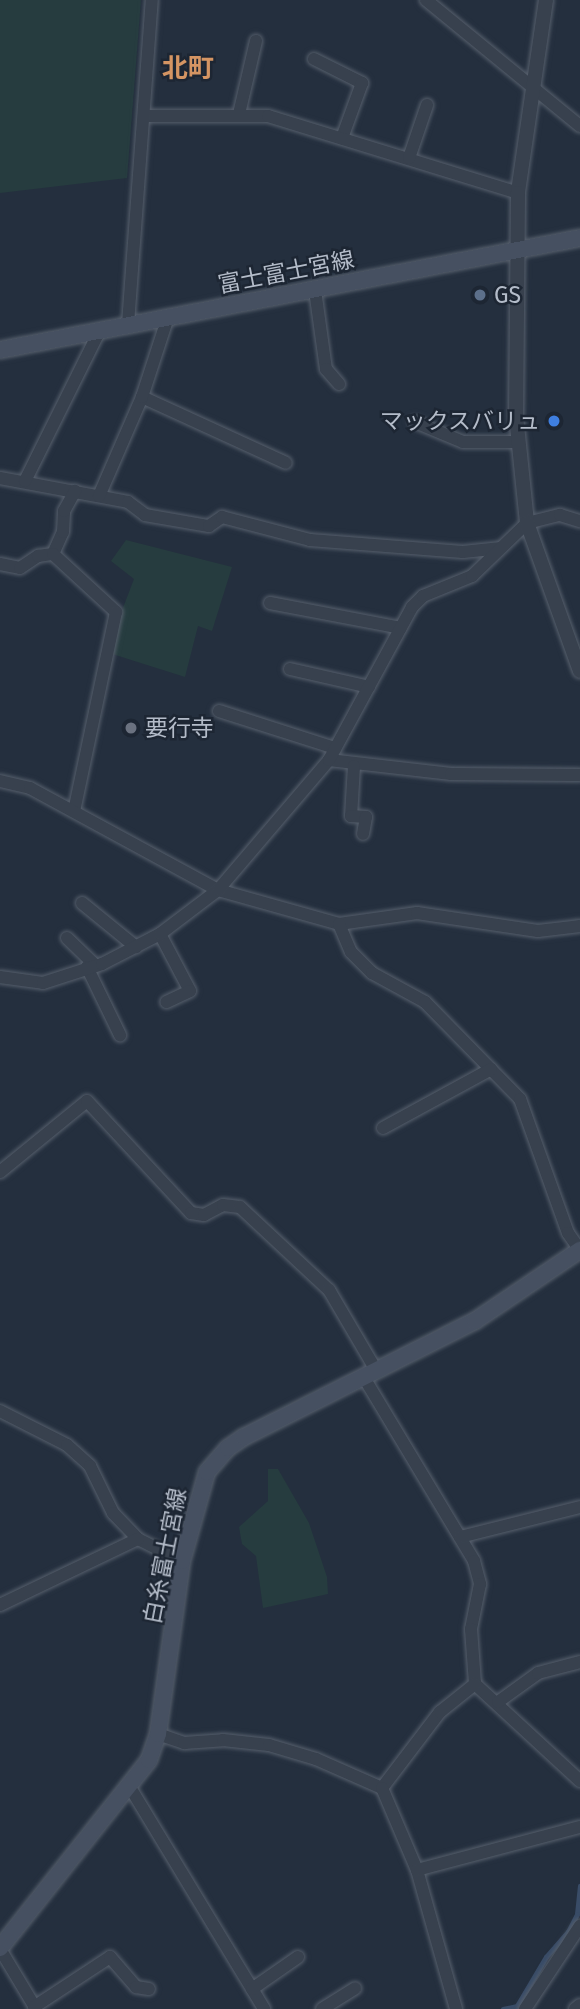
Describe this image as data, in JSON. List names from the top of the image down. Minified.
{"streets":{"main road":["富士富士宮線","白糸富士宮線"]},"districts":["北町"],"places":["GS","マックスバリュ","要行寺"]}
